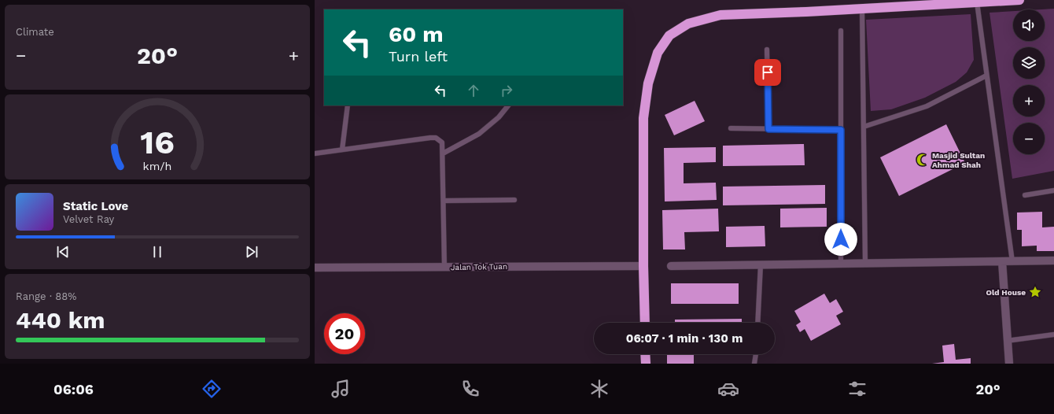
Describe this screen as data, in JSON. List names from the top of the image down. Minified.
{"streets":{"street":["Jalan Tok Tuan"]},"places":{"mosque":["Masjid Sultan Ahmad Shah"],"place":["Old House"]},"page":{"tile":["Climate",["Range · 88%","440 km"]],"map_buttons":["+","−"],"turn":["60 m","Turn left"],"heat":["−","20°","+"],"song":["Static Love","Velvet Ray"],"limit":"20","trip":"06:07 · 1 min · 130 m","tabs":["06:06","20°"],"gauge":["16","km/h"]}}
